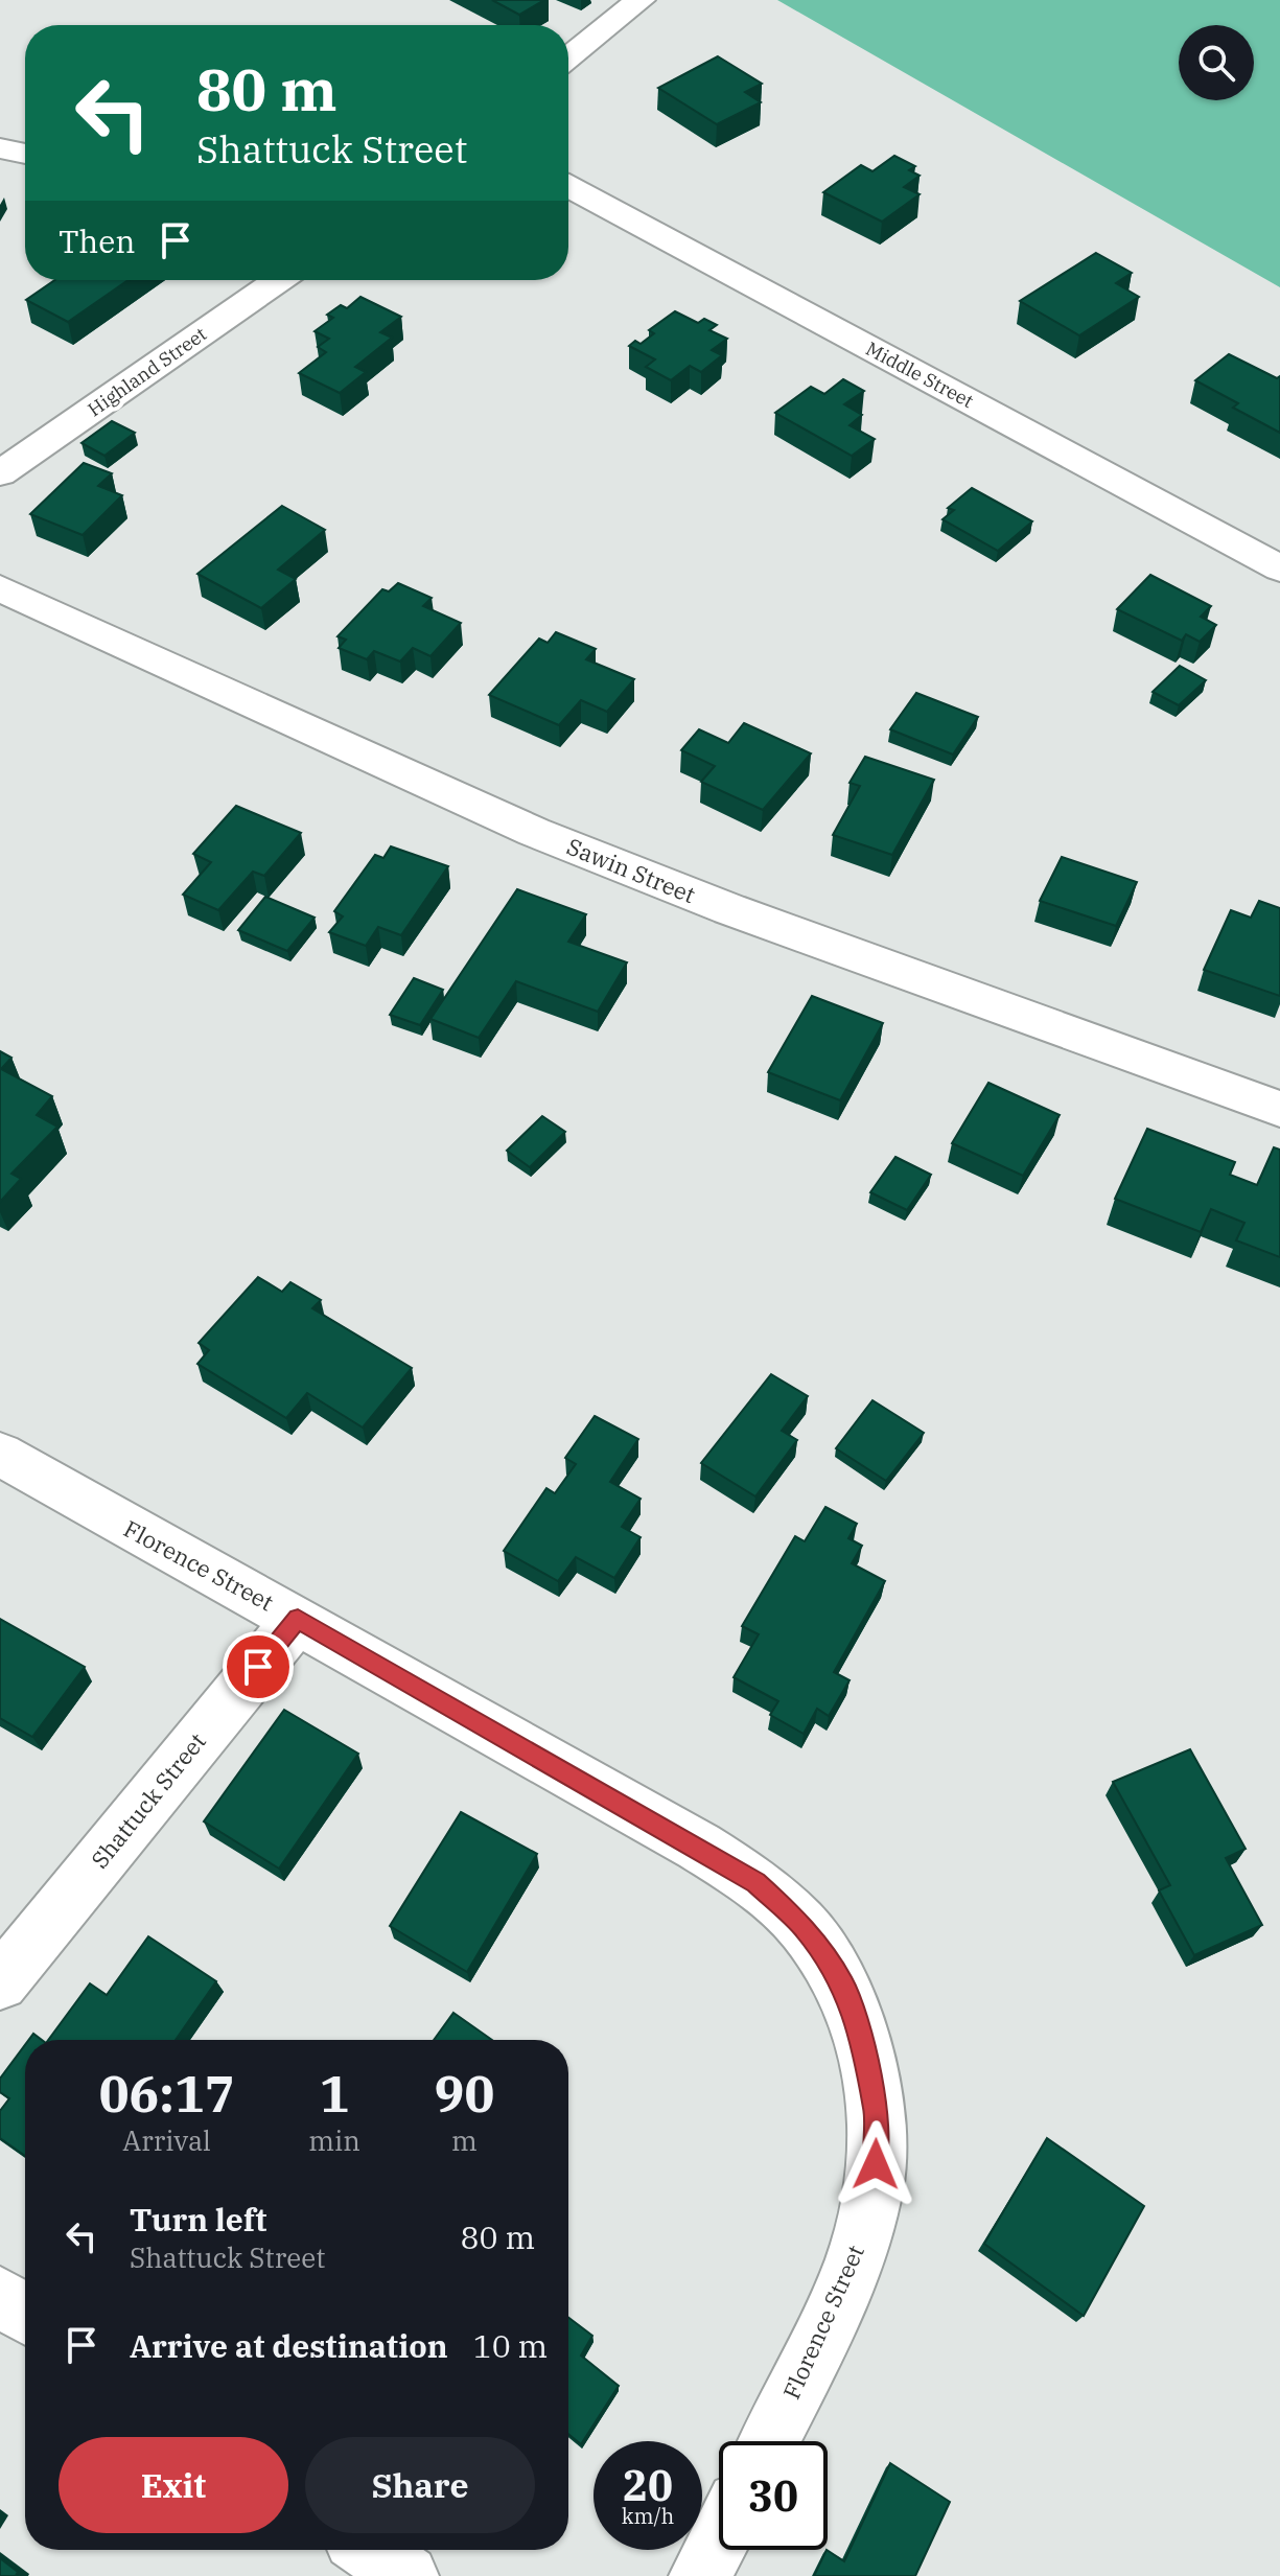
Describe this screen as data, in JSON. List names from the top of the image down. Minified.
{"streets":{"street":["Highland Street","Middle Street","Sawin Street","Florence Street","Shattuck Street"]},"crossings":[["Florence Street","Shattuck Street"]],"page":{"turn":["80 m","Shattuck Street"],"then":"Then","eta":["06:17","Arrival","1","min","90","m"],"list":[{"name":"Turn left","note":"Shattuck Street","value":"80 m"},{"name":"Arrive at destination","value":"10 m"}],"buttons":["Exit","Share"],"speed":"20 km/h","limit":"30"}}
